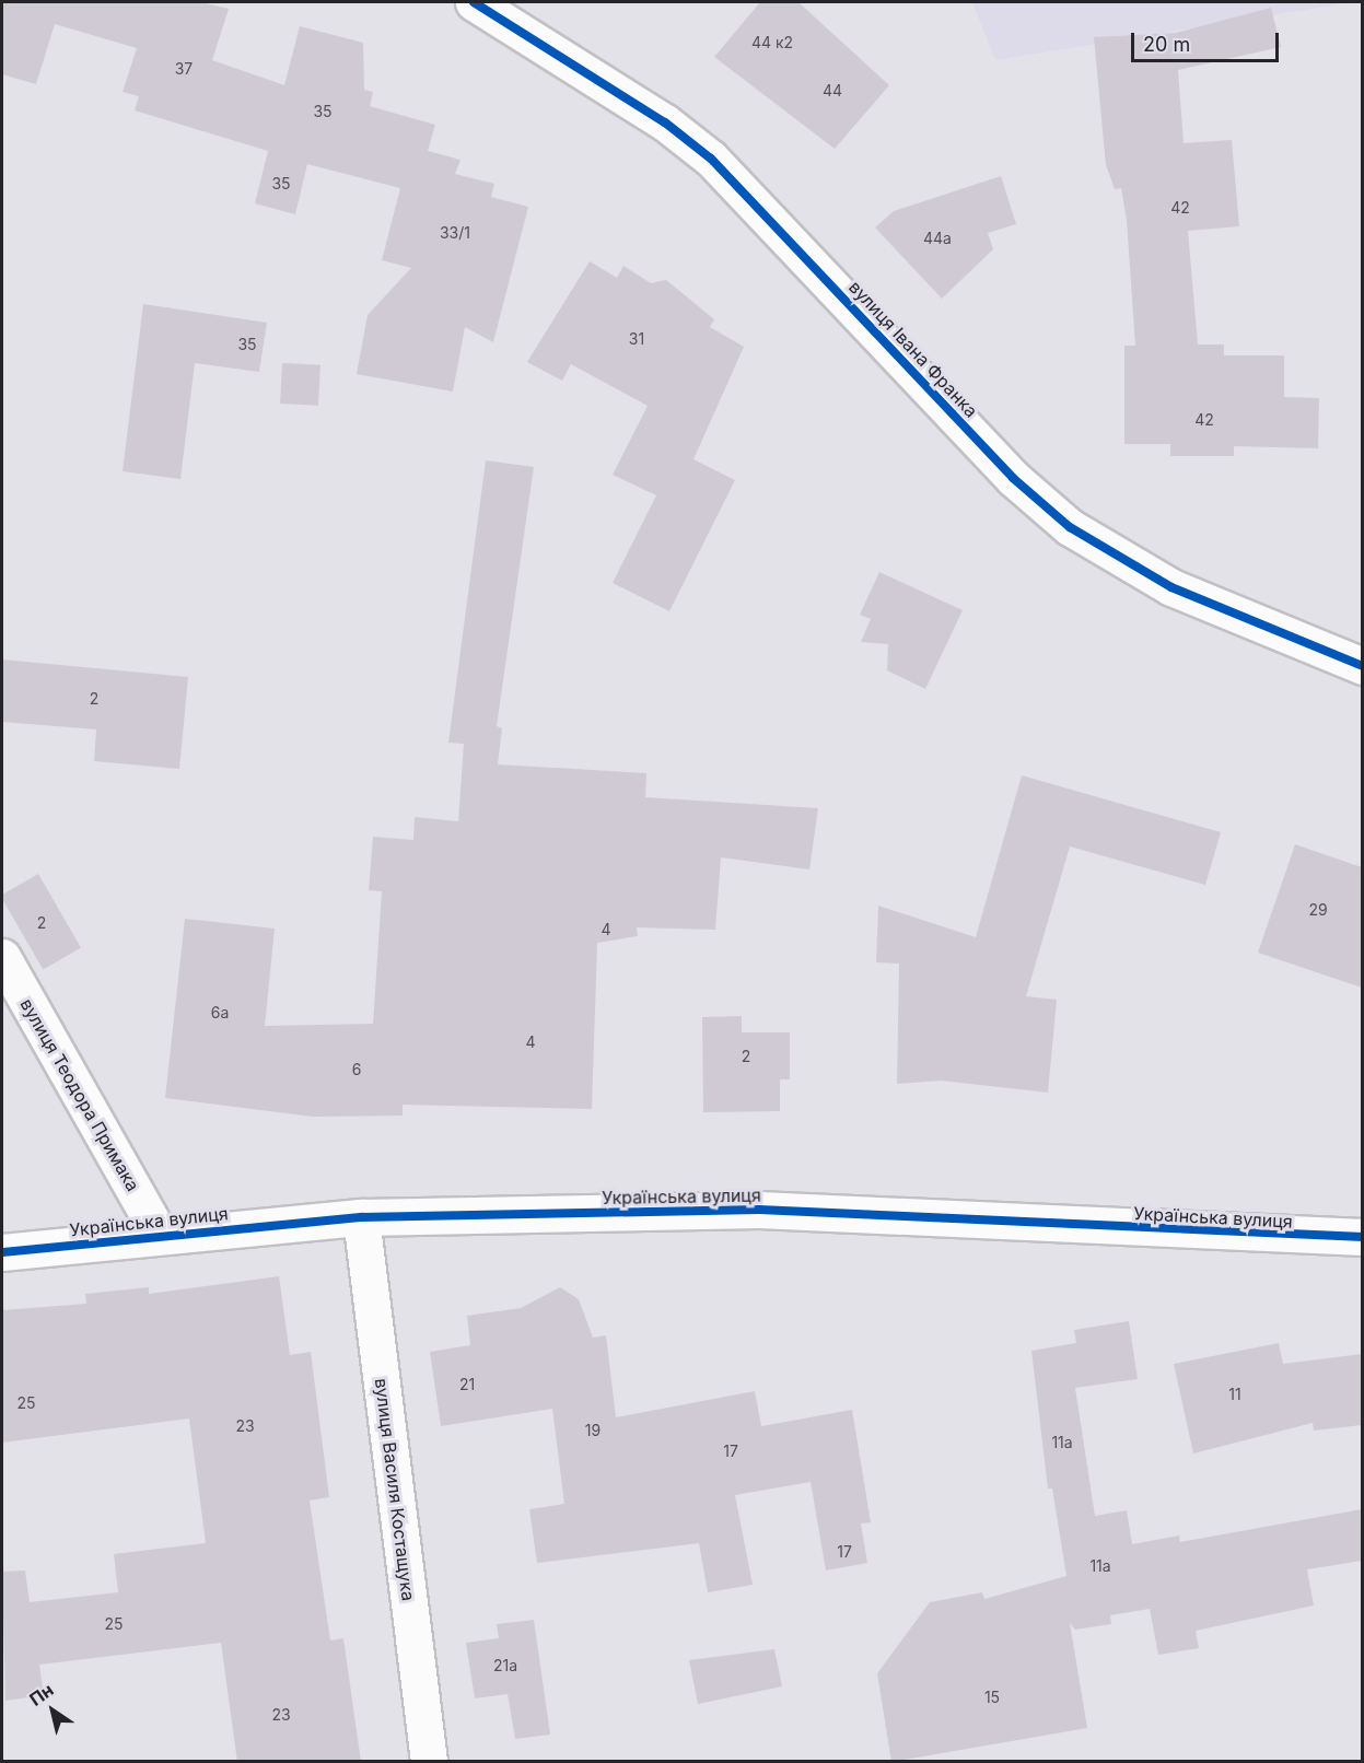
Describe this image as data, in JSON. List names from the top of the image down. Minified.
{"streets":{"street":["вулиця Івана Франка","вулиця Теодора Примака","Українська вулиця","вулиця Василя Костащука"]},"crossings":[["вулиця Теодора Примака","Українська вулиця"],["Українська вулиця","вулиця Василя Костащука"]],"house_numbers":["44 к2","37","44","35","35","42","33/1","44а","31","35","42","2","29","2","4","6а","4","2","6","21","11","25","23","19","11а","17","17","11а","25","21а","15","23"],"scale_bar":"20 m","north":"top left"}
